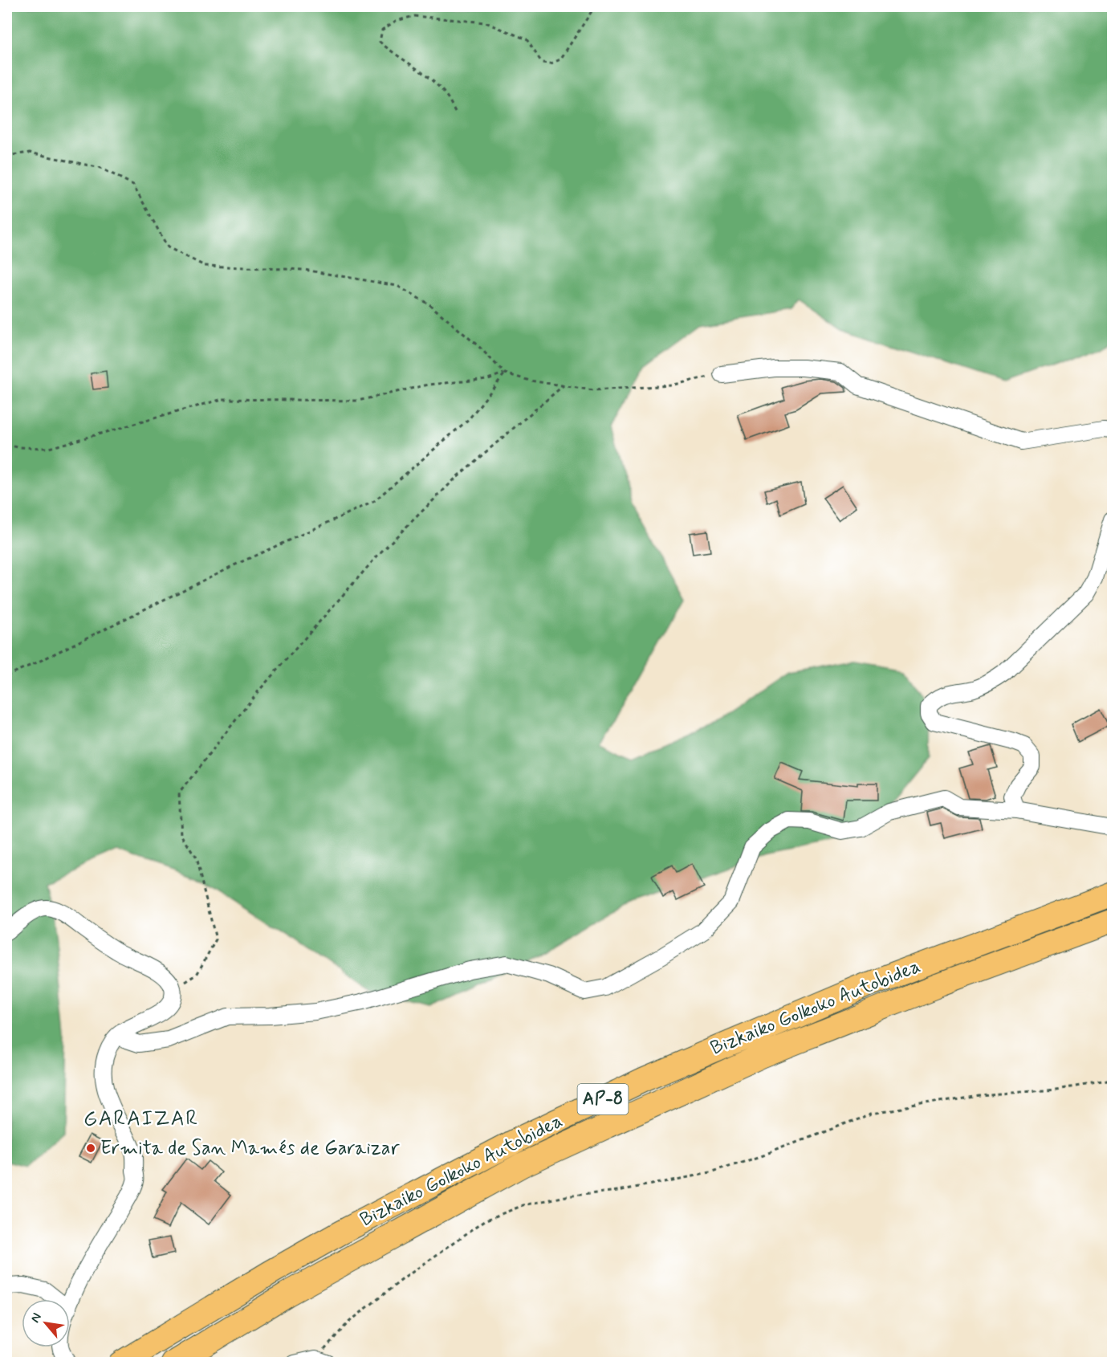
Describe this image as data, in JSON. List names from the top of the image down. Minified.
{"streets":{"highway":["Bizkaiko Golkoko Autobidea","AP-8"]},"districts":["GARAIZAR"],"places":["Ermita de San Mamés de Garaizar"],"north":"top left"}
